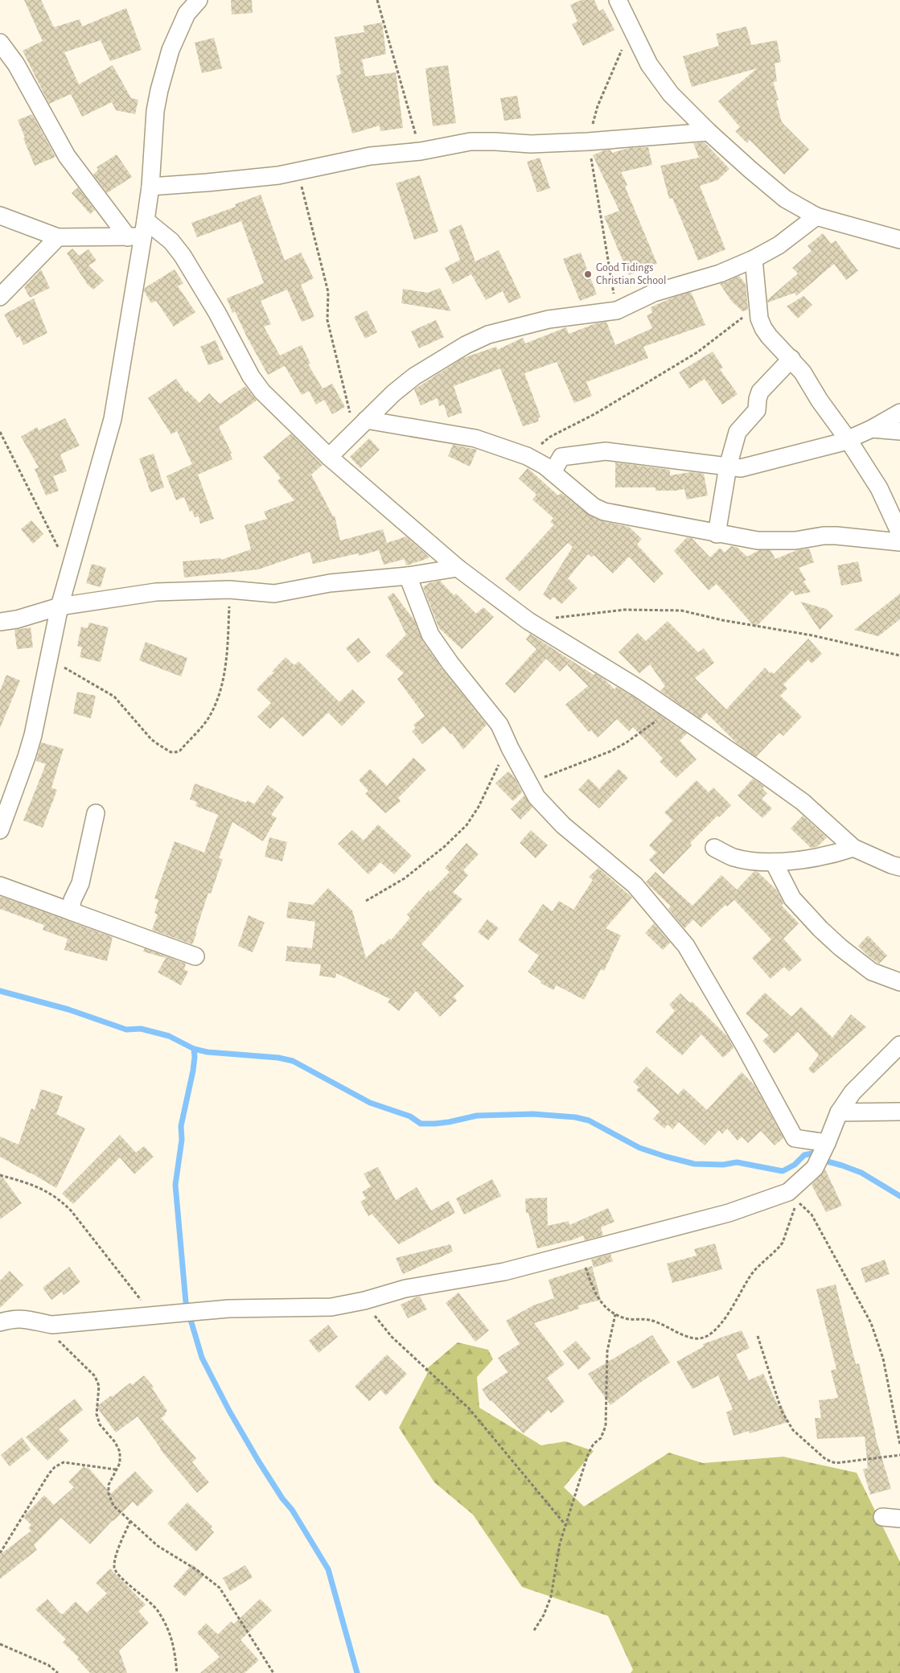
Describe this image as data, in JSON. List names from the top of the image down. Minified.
{"places":["Good Tidings Christian School"]}
